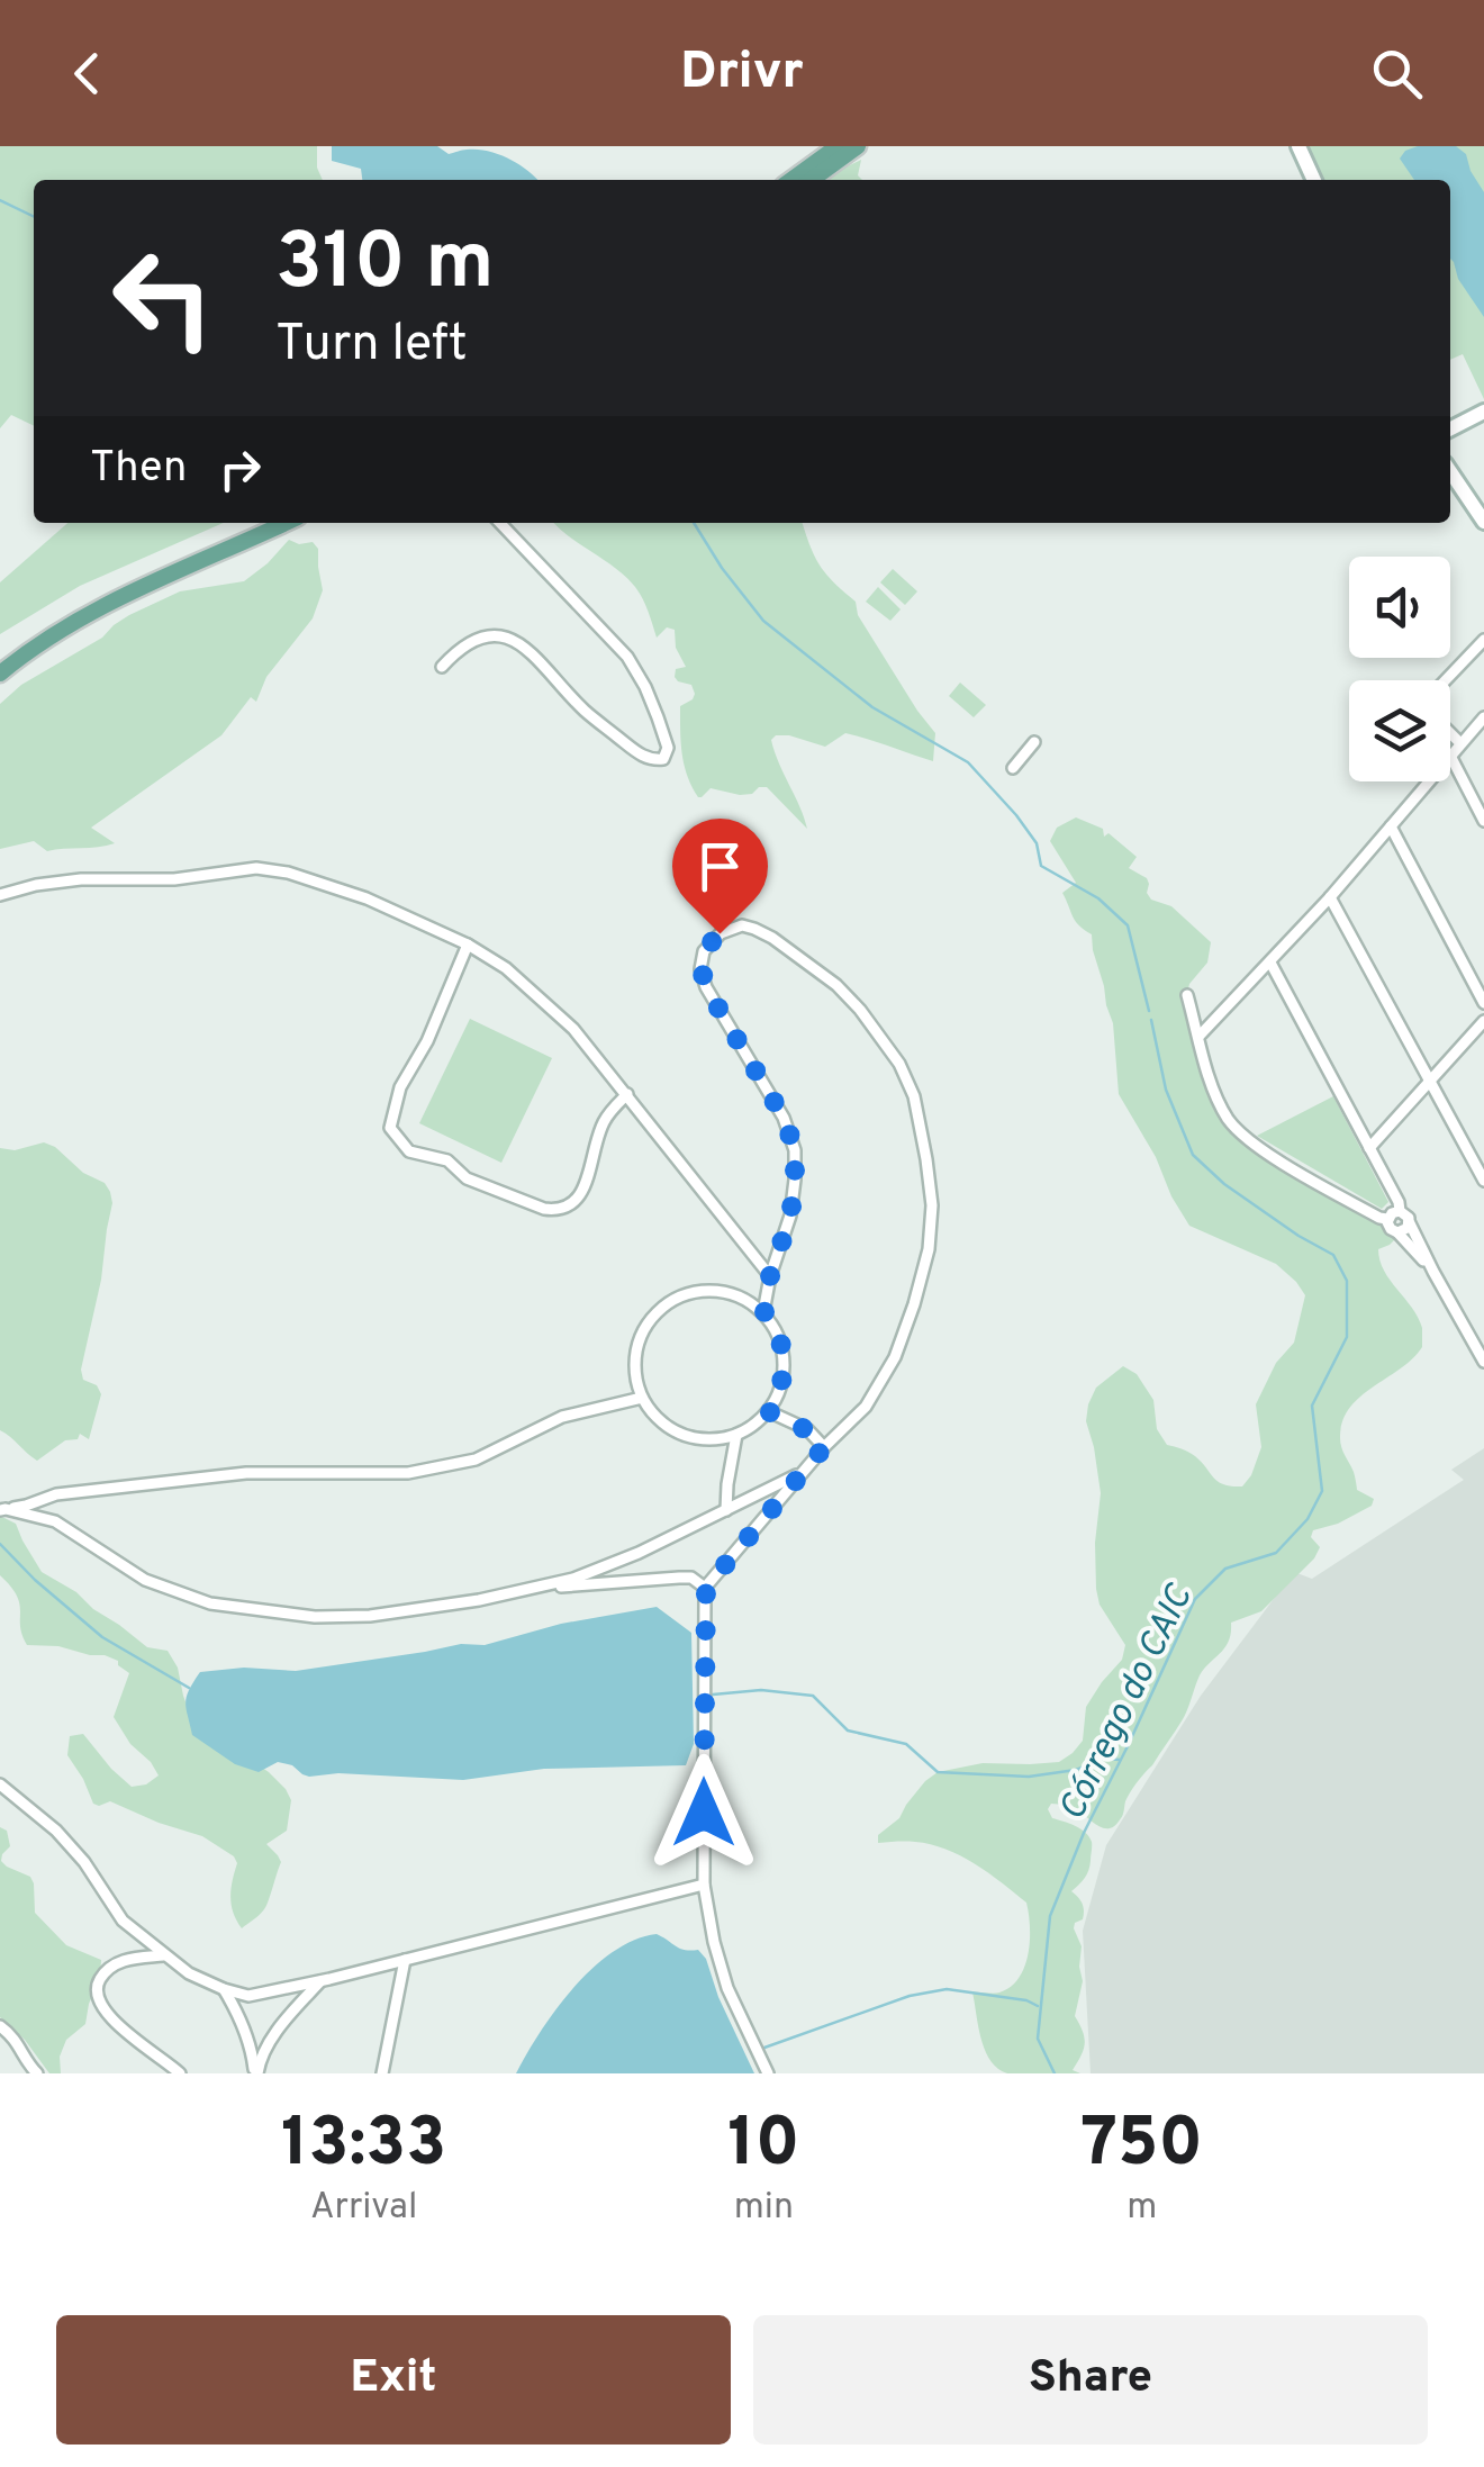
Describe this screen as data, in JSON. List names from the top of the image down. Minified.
{"water":["Córrego do CAIC"],"page":{"header":"Drivr","turn":["310 m","Turn left"],"then":"Then","eta":["13:33","Arrival","10","min","750","m"],"buttons":["Exit","Share"]}}
